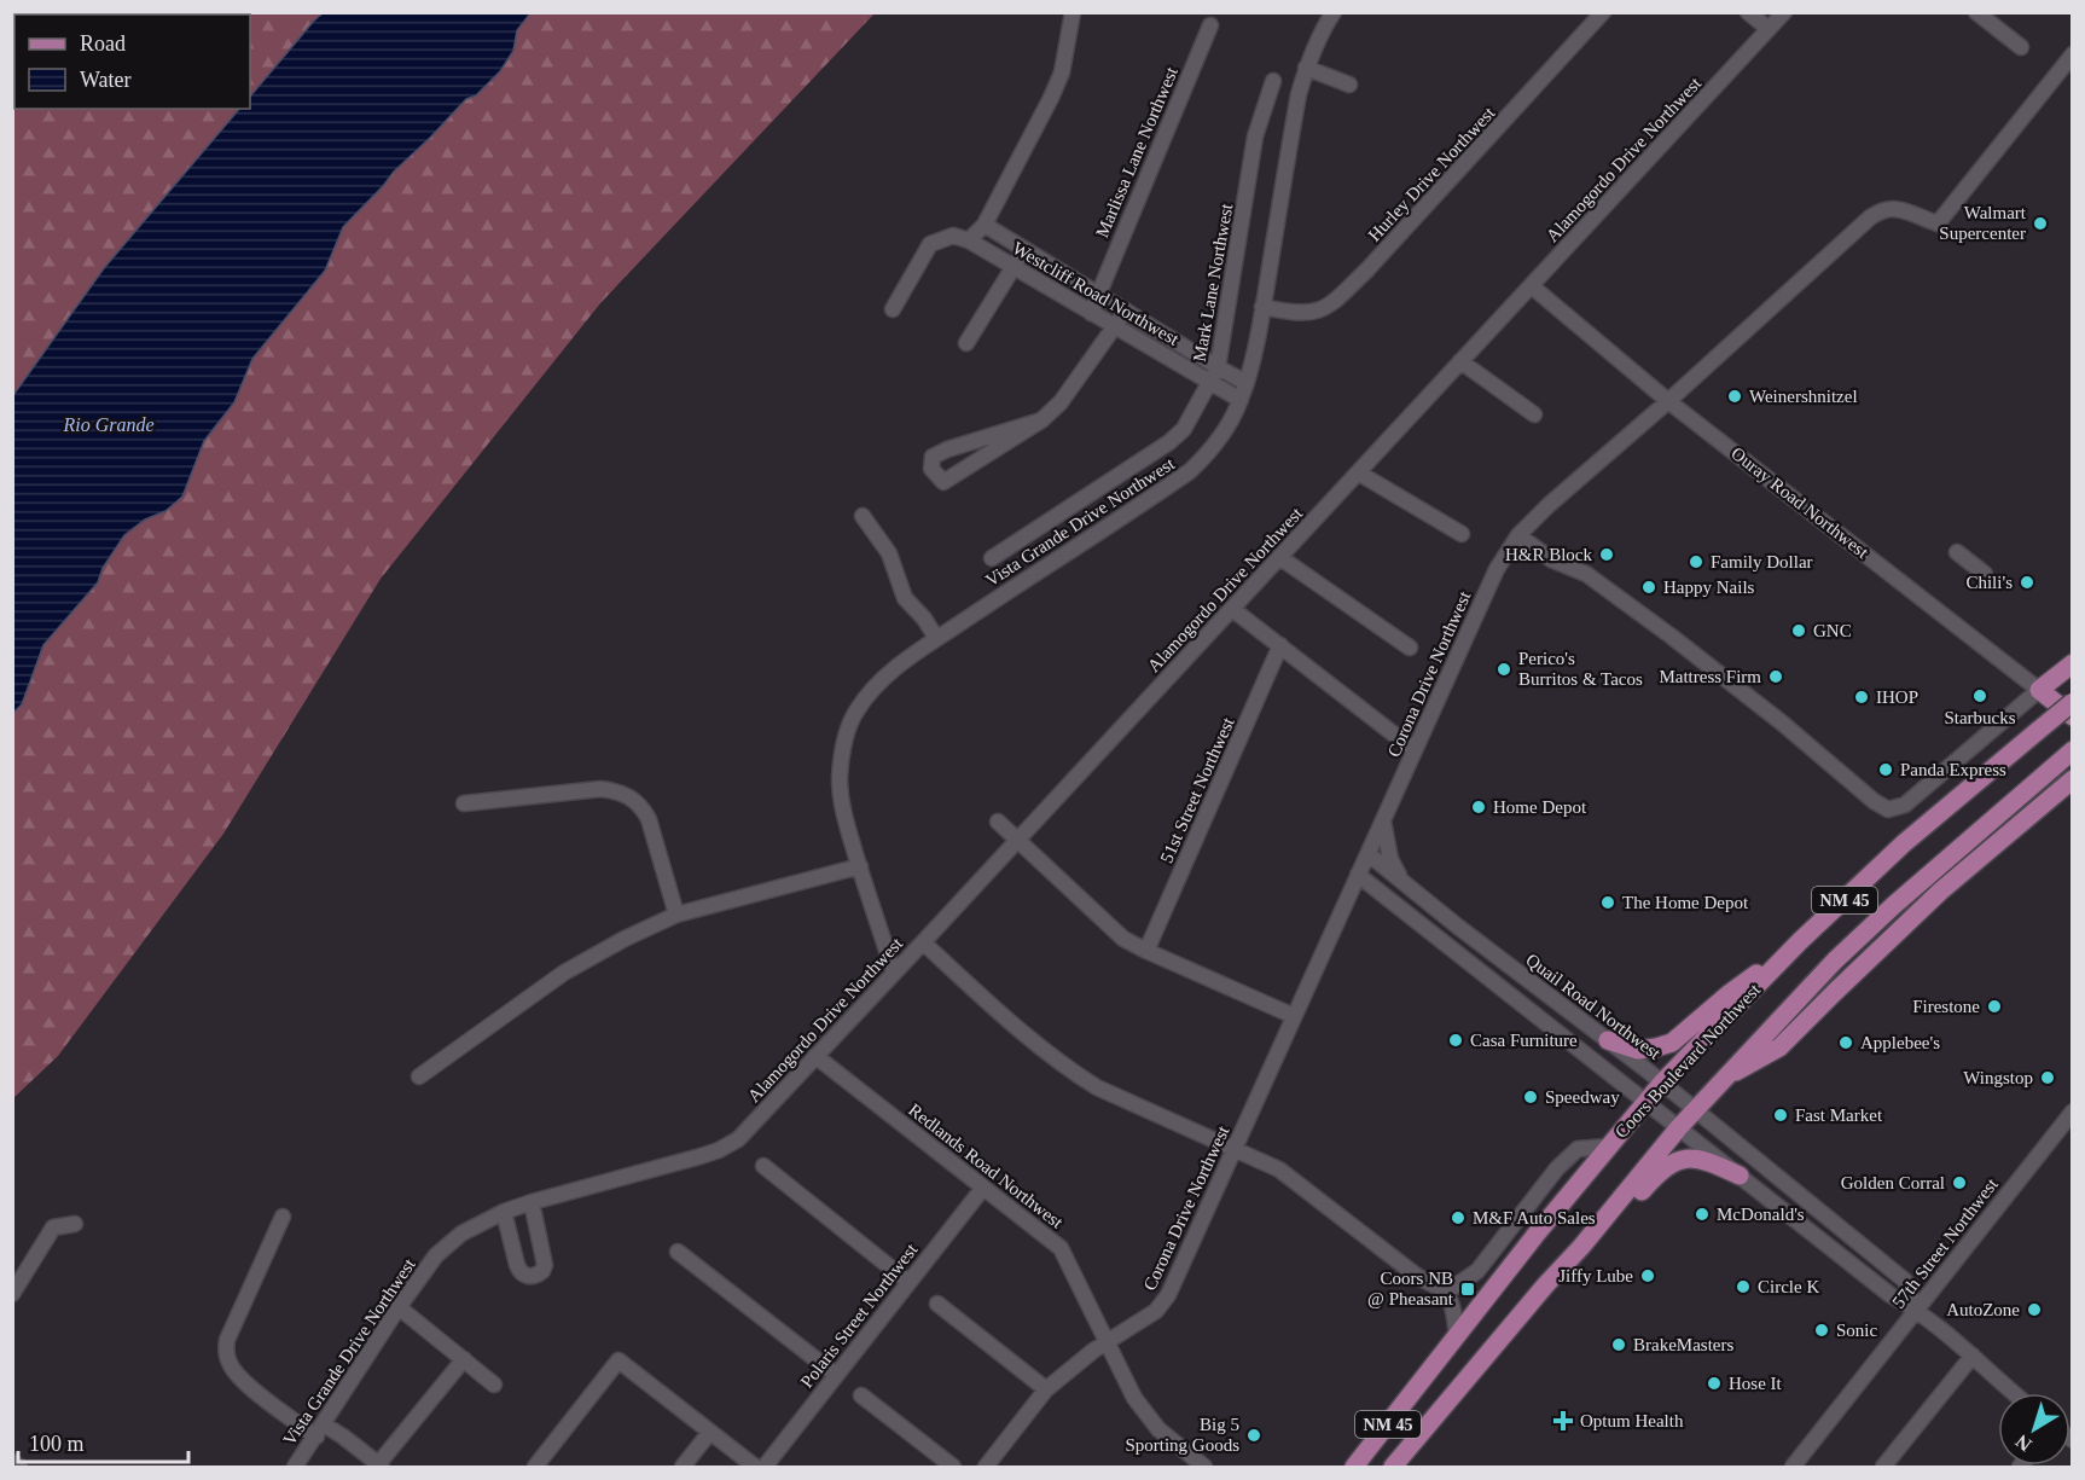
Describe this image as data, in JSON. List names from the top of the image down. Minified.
{"streets":{"main road":["Ouray Road Northwest","NM 45","Coors Boulevard Northwest"],"street":["Marlissa Lane Northwest","Alamogordo Drive Northwest","Hurley Drive Northwest","Mark Lane Northwest","Westcliff Road Northwest","Vista Grande Drive Northwest","Corona Drive Northwest","51st Street Northwest","Quail Road Northwest","Redlands Road Northwest","57th Street Northwest","Polaris Street Northwest"]},"crossings":[["Marlissa Lane Northwest","Westcliff Road Northwest"],["Alamogordo Drive Northwest","Ouray Road Northwest"],["Alamogordo Drive Northwest","Vista Grande Drive Northwest"],["Alamogordo Drive Northwest","Redlands Road Northwest"],["Hurley Drive Northwest","Vista Grande Drive Northwest"],["Mark Lane Northwest","Westcliff Road Northwest"],["Westcliff Road Northwest","Vista Grande Drive Northwest"],["Ouray Road Northwest","Corona Drive Northwest"],["Corona Drive Northwest","Quail Road Northwest"],["Corona Drive Northwest","Redlands Road Northwest"],["Quail Road Northwest","Coors Boulevard Northwest"],["Quail Road Northwest","57th Street Northwest"],["Redlands Road Northwest","Polaris Street Northwest"]],"water":["Rio Grande"],"places":{"other":["Walmart Supercenter","Weinershnitzel","H&R Block","Family Dollar","Chili's","Happy Nails","GNC","Perico's Burritos & Tacos","Mattress Firm","Starbucks","IHOP","Panda Express","Home Depot","The Home Depot","Firestone","Casa Furniture","Applebee's","Wingstop","Speedway","Fast Market","Golden Corral","McDonald's","M&F Auto Sales","Jiffy Lube","Circle K","AutoZone","Sonic","BrakeMasters","Hose It","Big 5 Sporting Goods"],"transit":["Coors NB @ Pheasant"],"health":["Optum Health"]},"legend":["Road","Water"],"scale_bar":"100 m","north":"bottom left"}
